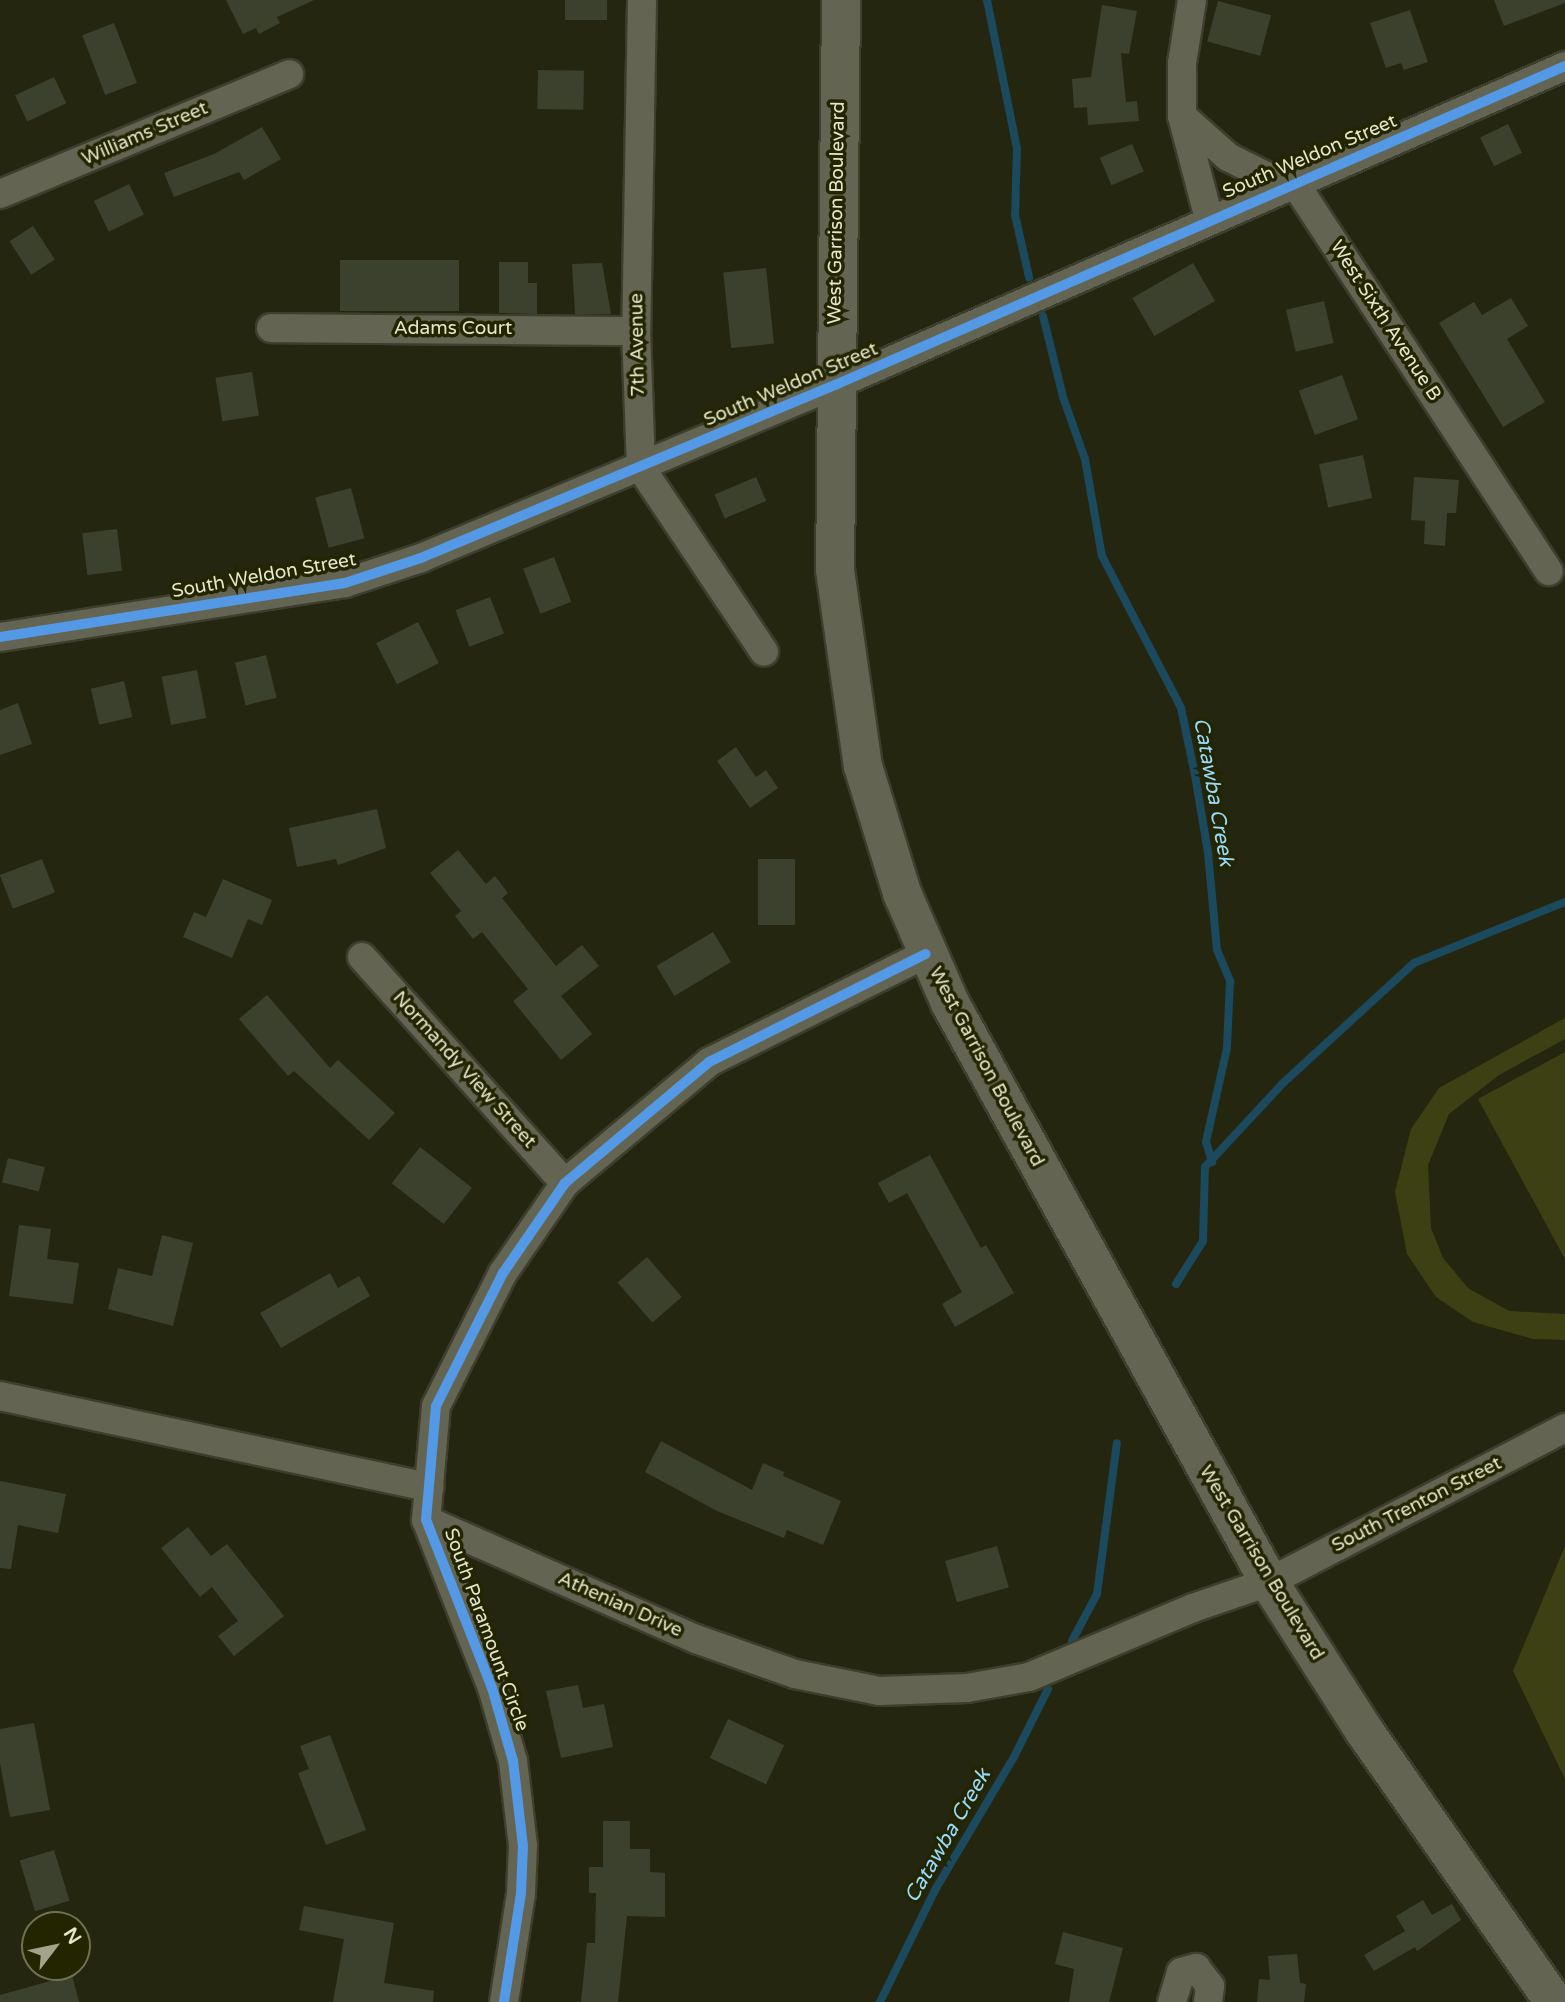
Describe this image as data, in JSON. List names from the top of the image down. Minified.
{"streets":{"main road":["West Garrison Boulevard"],"street":["Williams Street","South Weldon Street","West Sixth Avenue B","Adams Court","7th Avenue","Normandy View Street","South Trenton Street","Athenian Drive","South Paramount Circle"]},"crossings":[["South Weldon Street","West Garrison Boulevard"],["South Weldon Street","West Sixth Avenue B"],["South Weldon Street","7th Avenue"],["West Garrison Boulevard","South Trenton Street"],["West Garrison Boulevard","Athenian Drive"],["Adams Court","7th Avenue"],["South Trenton Street","Athenian Drive"],["Athenian Drive","South Paramount Circle"]],"water":["Catawba Creek"],"north":"top right"}
